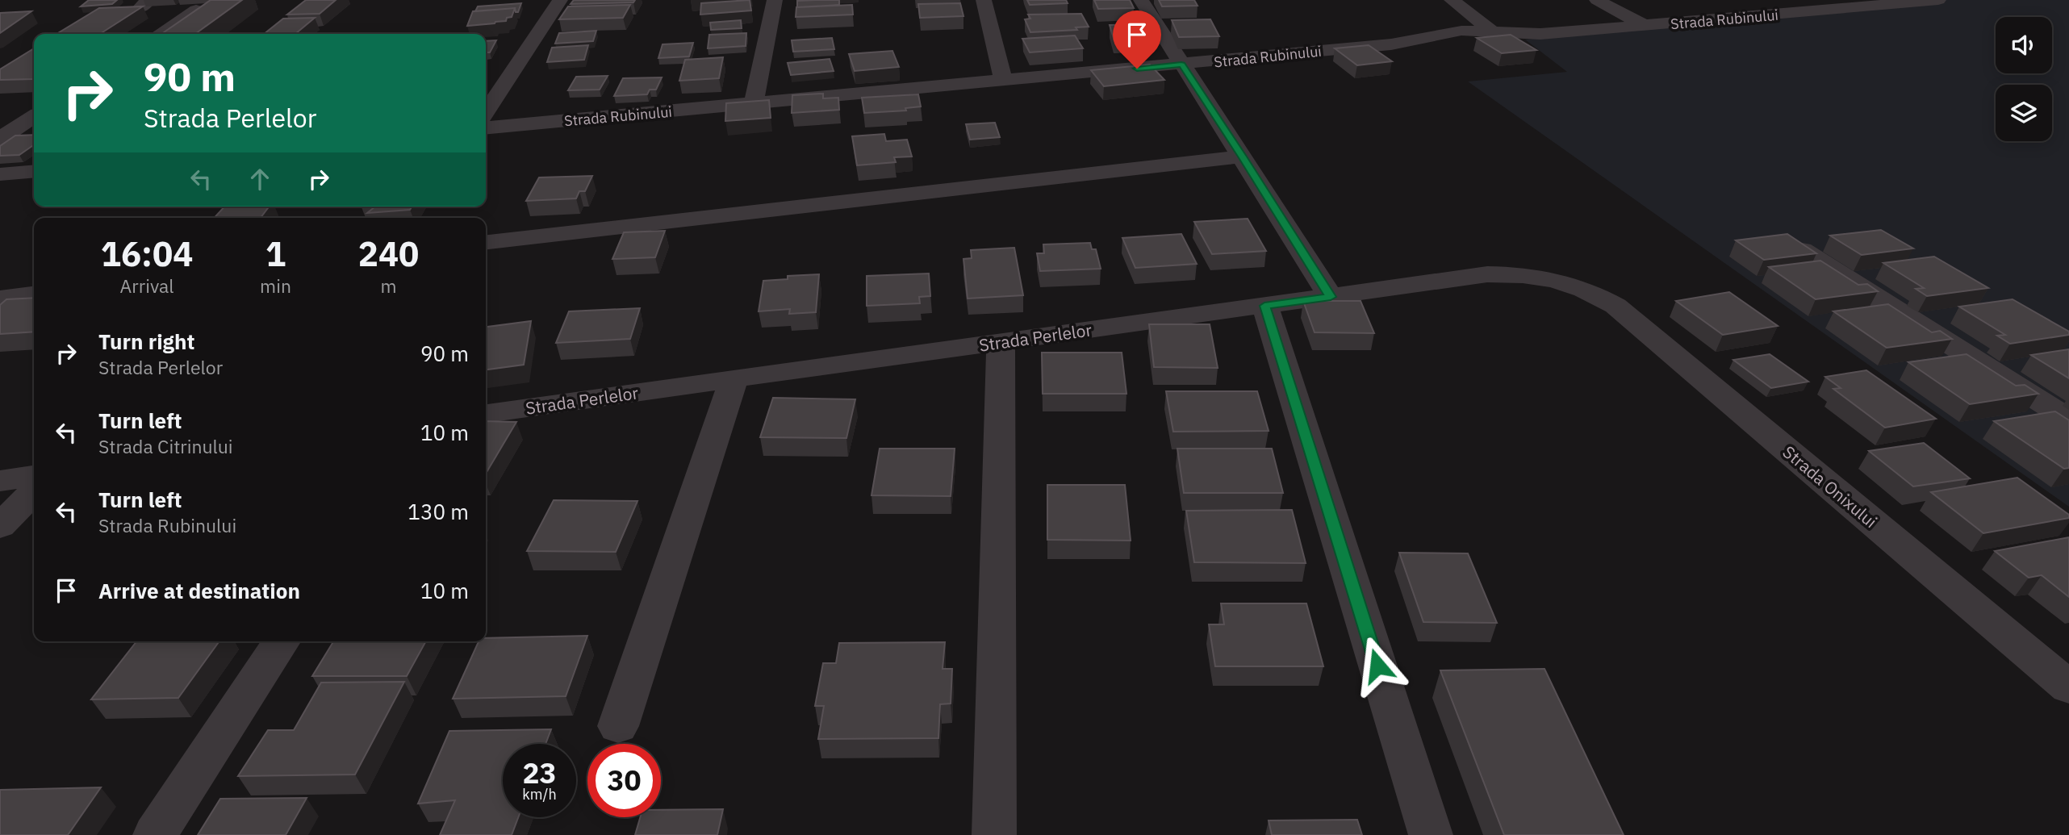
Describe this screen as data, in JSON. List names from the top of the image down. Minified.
{"streets":{"street":["Strada Rubinului","Strada Perlelor","Strada Onixului"]},"crossings":[["Strada Perlelor","Strada Onixului"]],"page":{"turn":["90 m","Strada Perlelor"],"eta":["16:04","Arrival","1","min","240","m"],"list":[{"name":"Turn right","note":"Strada Perlelor","value":"90 m"},{"name":"Turn left","note":"Strada Citrinului","value":"10 m"},{"name":"Turn left","note":"Strada Rubinului","value":"130 m"},{"name":"Arrive at destination","value":"10 m"}],"speed":"23 km/h","limit":"30"}}
